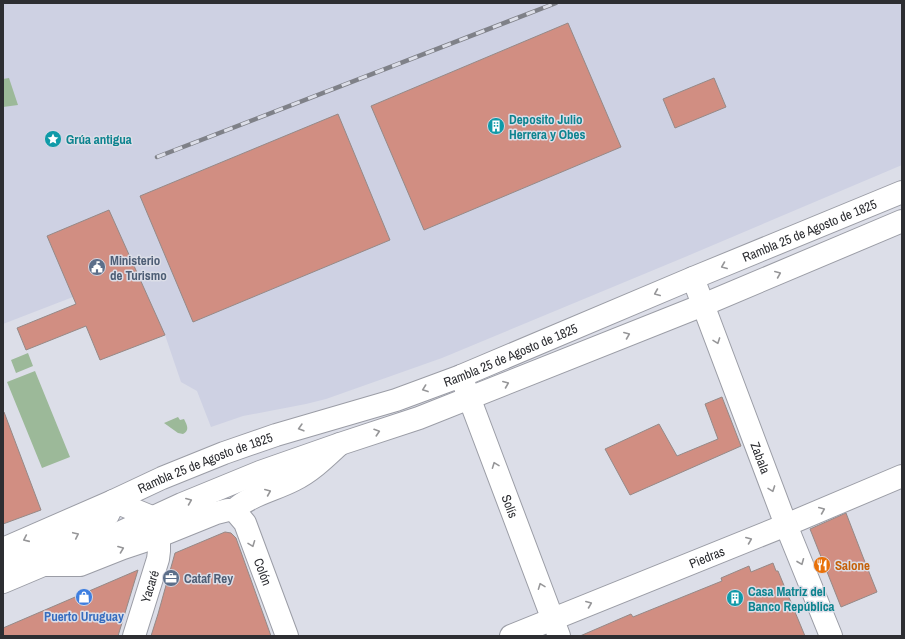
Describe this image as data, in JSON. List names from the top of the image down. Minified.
{"streets":{"main road":["Rambla 25 de Agosto de 1825","Zabala","Solís","Piedras","Colón","Yacaré"]},"crossings":[["Rambla 25 de Agosto de 1825","Zabala"],["Rambla 25 de Agosto de 1825","Solís"],["Rambla 25 de Agosto de 1825","Colón"],["Rambla 25 de Agosto de 1825","Yacaré"],["Zabala","Piedras"],["Solís","Piedras"]],"one_way":["Zabala","Solís","Piedras","Colón"],"places":{"building":["Deposito Julio Herrera y Obes","Casa Matriz del Banco República"],"place":["Grúa antigua"],"public building":["Ministerio de Turismo"],"restaurant":["Salone"],"office":["Cataf Rey"],"shop":["Puerto Uruguay"]}}
